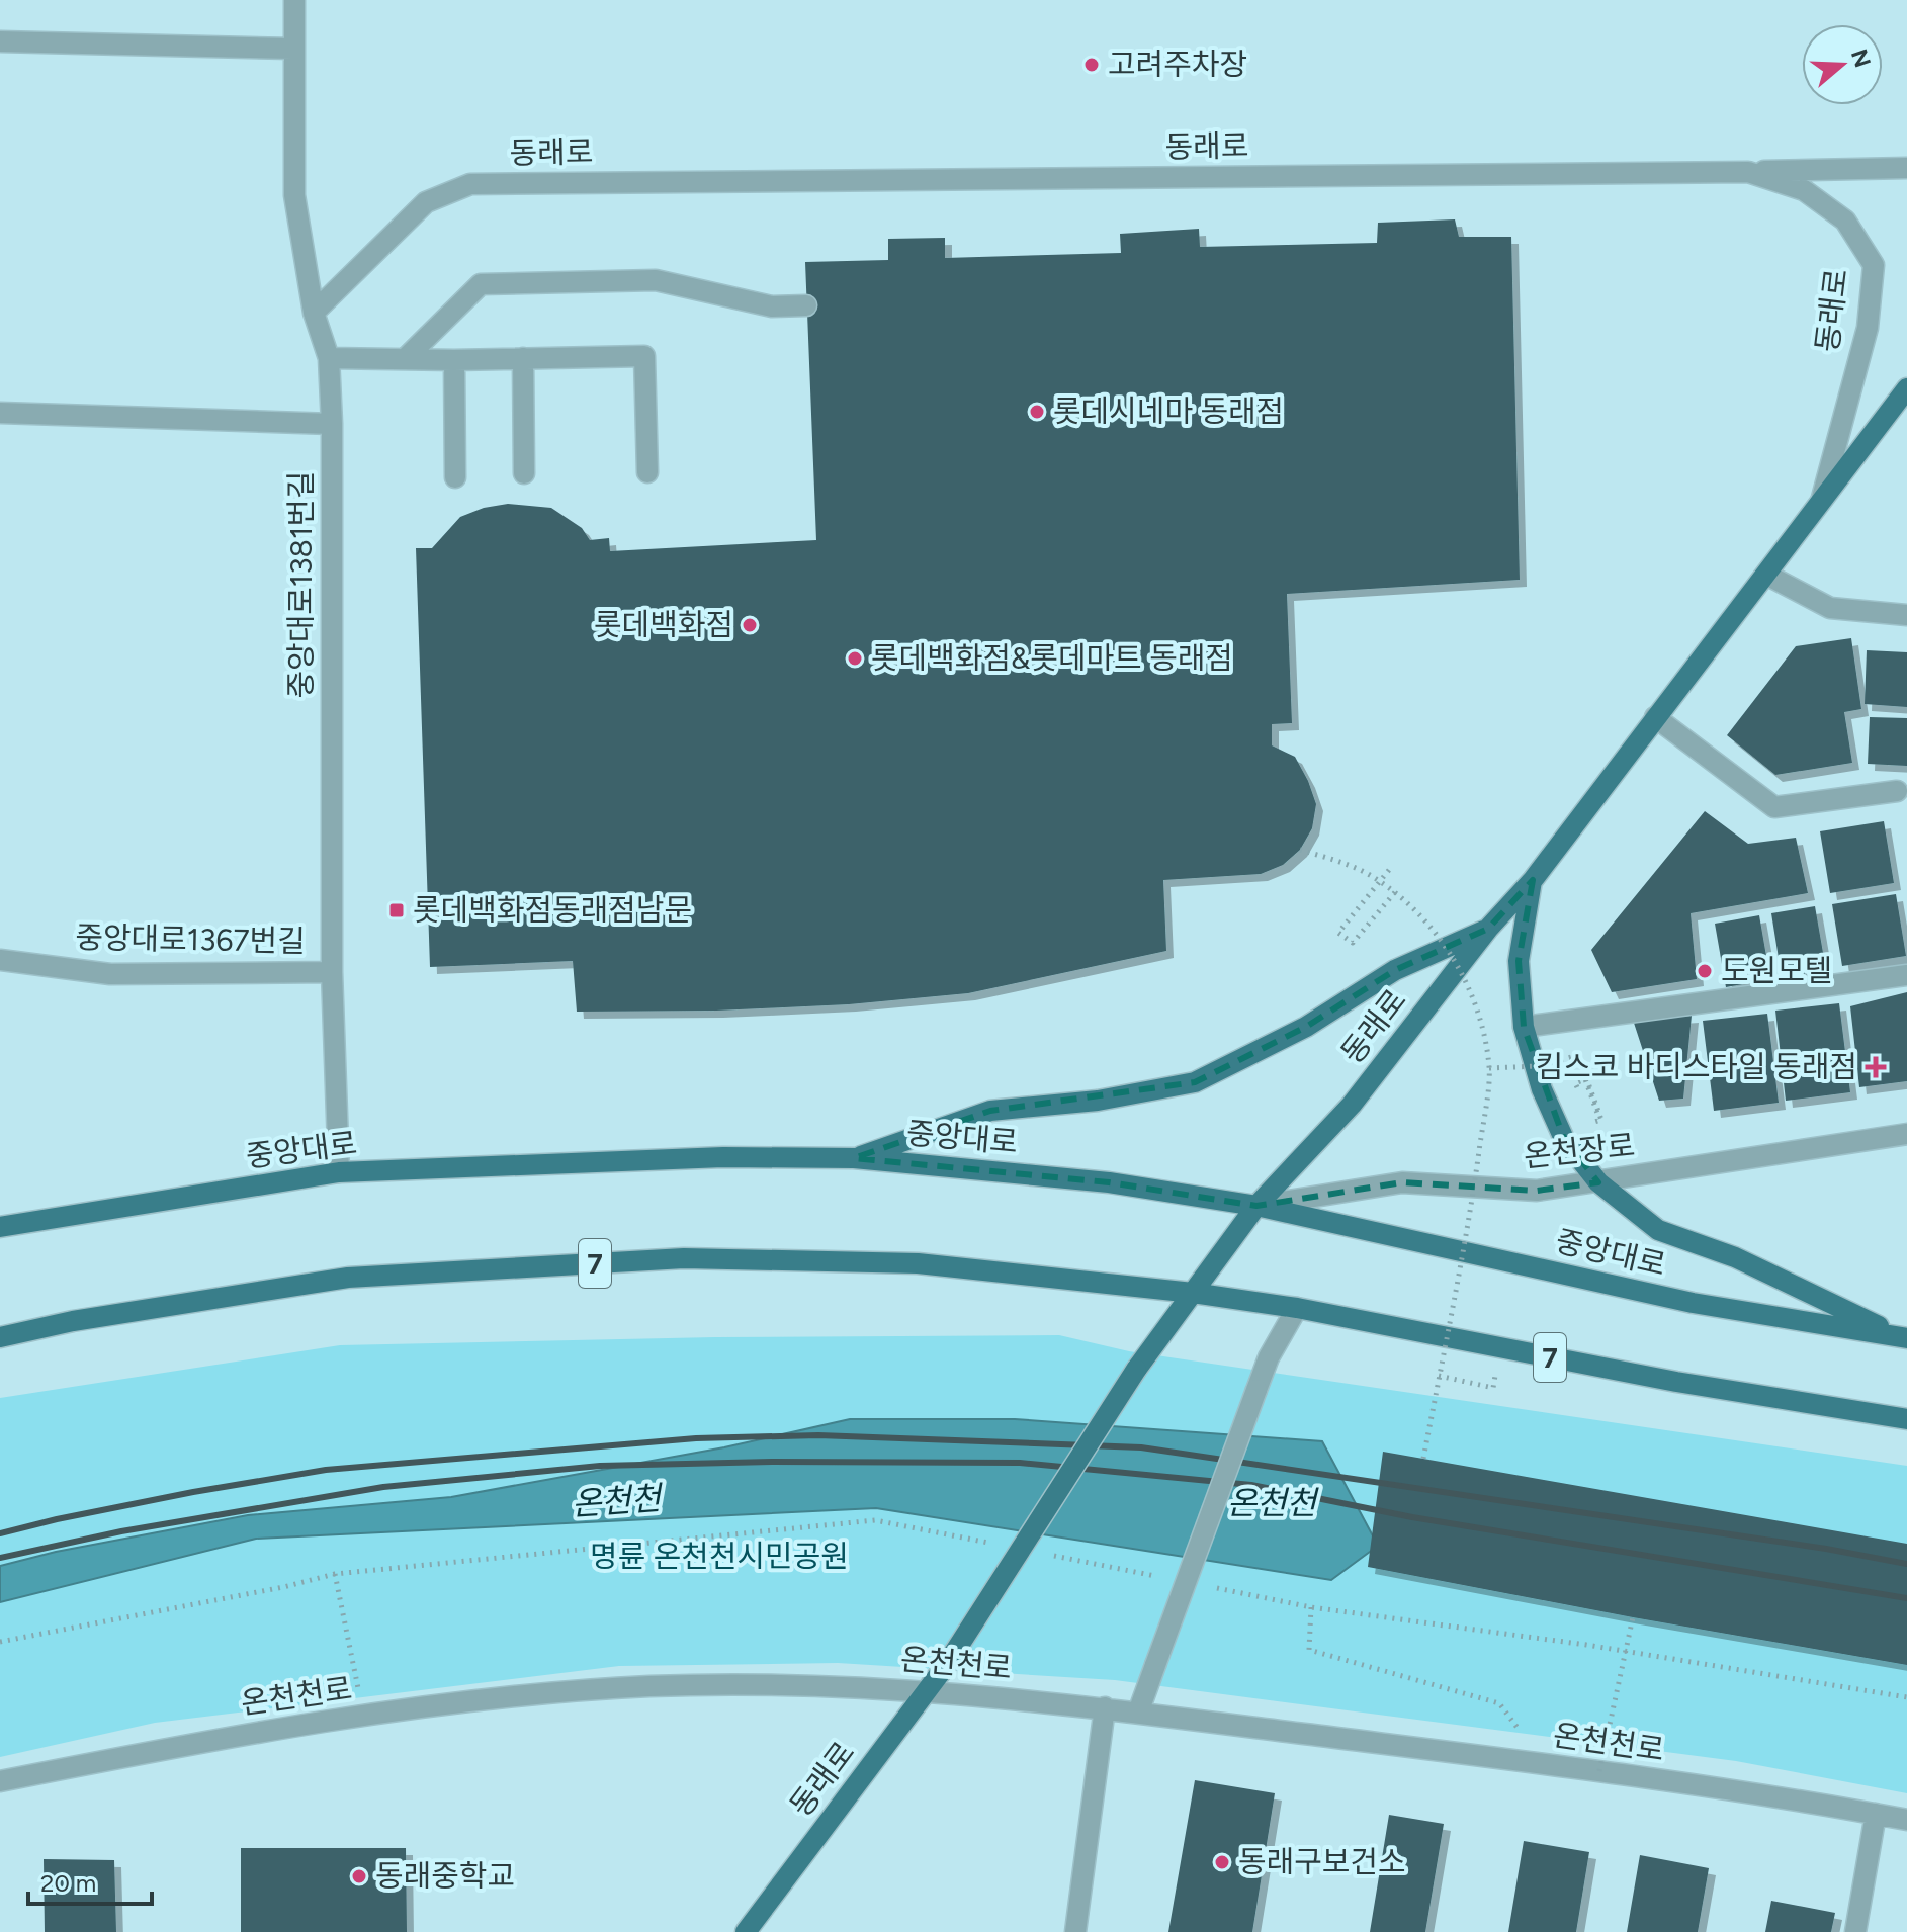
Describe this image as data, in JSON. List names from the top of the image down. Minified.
{"streets":{"main road":["동래로","중앙대로","7"],"street":["중앙대로1381번길","중앙대로1367번길","온천장로","온천천로"]},"crossings":[["동래로","중앙대로1381번길"],["동래로","중앙대로"],["동래로","온천장로"],["동래로","7"],["동래로","온천천로"],["중앙대로1381번길","중앙대로1367번길"],["중앙대로1381번길","중앙대로"],["중앙대로","온천장로"]],"water":["온천천"],"parks":["명륜 온천천시민공원"],"places":{"other":["고려주차장","롯데시네마 동래점","롯데백화점","롯데백화점&롯데마트 동래점","도원모텔","동래구보건소","동래중학교"],"transit":["롯데백화점동래점남문"],"health":["킴스코 바디스타일 동래점"]},"scale_bar":"20 m","north":"right"}
